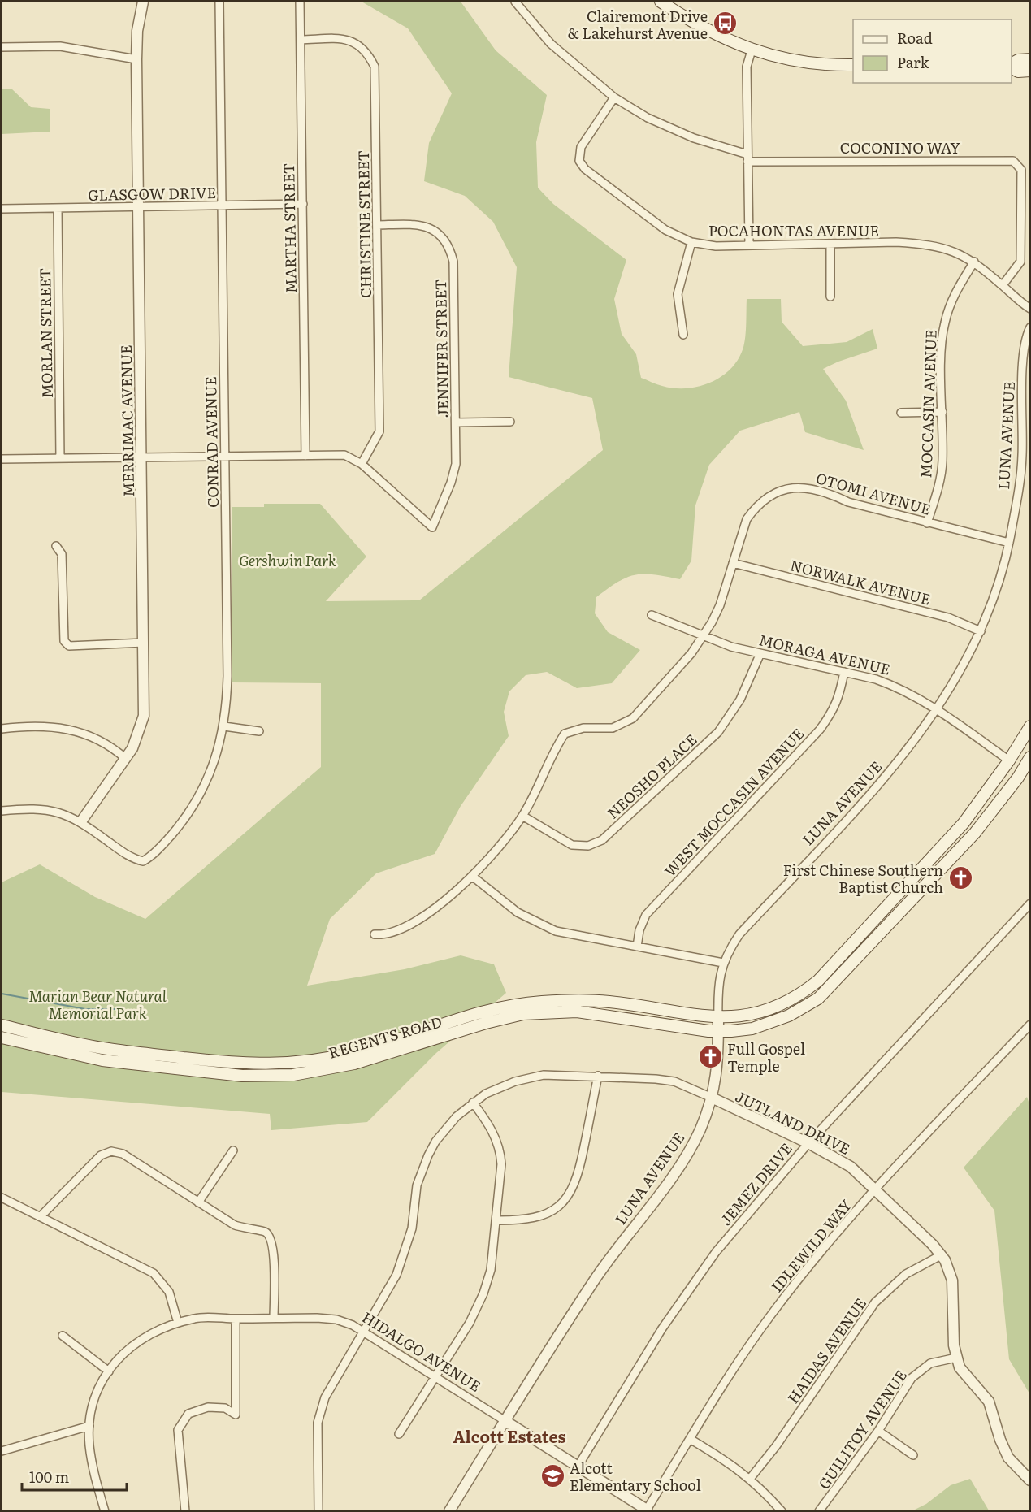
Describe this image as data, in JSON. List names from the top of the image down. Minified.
{"streets":{"main road":["MORAGA AVENUE","REGENTS ROAD"],"street":["COCONINO WAY","GLASGOW DRIVE","CHRISTINE STREET","MARTHA STREET","POCAHONTAS AVENUE","MORLAN STREET","JENNIFER STREET","MOCCASIN AVENUE","MERRIMAC AVENUE","LUNA AVENUE","CONRAD AVENUE","OTOMI AVENUE","NORWALK AVENUE","NEOSHO PLACE","WEST MOCCASIN AVENUE","JUTLAND DRIVE","JEMEZ DRIVE","IDLEWILD WAY","HAIDAS AVENUE","HIDALGO AVENUE","GUILITOY AVENUE"]},"crossings":[["COCONINO WAY","POCAHONTAS AVENUE"],["GLASGOW DRIVE","MARTHA STREET"],["GLASGOW DRIVE","MORLAN STREET"],["GLASGOW DRIVE","MERRIMAC AVENUE"],["GLASGOW DRIVE","CONRAD AVENUE"],["CHRISTINE STREET","MARTHA STREET"],["CHRISTINE STREET","JENNIFER STREET"],["POCAHONTAS AVENUE","MOCCASIN AVENUE"],["MOCCASIN AVENUE","OTOMI AVENUE"],["MERRIMAC AVENUE","CONRAD AVENUE"],["LUNA AVENUE","OTOMI AVENUE"],["LUNA AVENUE","NORWALK AVENUE"],["LUNA AVENUE","MORAGA AVENUE"],["LUNA AVENUE","REGENTS ROAD"],["LUNA AVENUE","JUTLAND DRIVE"],["LUNA AVENUE","HIDALGO AVENUE"],["OTOMI AVENUE","NORWALK AVENUE"],["MORAGA AVENUE","NEOSHO PLACE"],["MORAGA AVENUE","WEST MOCCASIN AVENUE"],["MORAGA AVENUE","REGENTS ROAD"],["JUTLAND DRIVE","JEMEZ DRIVE"],["JUTLAND DRIVE","IDLEWILD WAY"],["JUTLAND DRIVE","HAIDAS AVENUE"],["JUTLAND DRIVE","HIDALGO AVENUE"],["JUTLAND DRIVE","GUILITOY AVENUE"],["JEMEZ DRIVE","HIDALGO AVENUE"],["IDLEWILD WAY","HIDALGO AVENUE"]],"districts":["Alcott Estates"],"parks":["Gershwin Park","Marian Bear Natural Memorial Park"],"places":{"bus stop":["Clairemont Drive & Lakehurst Avenue"],"church":["First Chinese Southern Baptist Church","Full Gospel Temple"],"school or university":["Alcott Elementary School"]},"legend":["Road","Park"],"scale_bar":"100 m"}
